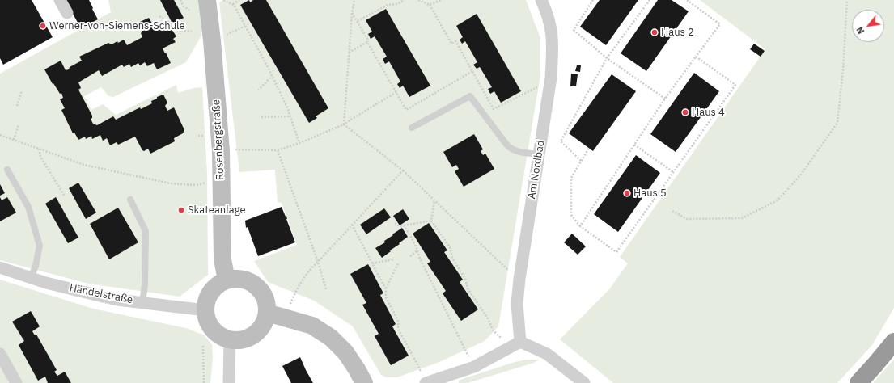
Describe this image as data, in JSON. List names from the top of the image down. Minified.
{"streets":{"street":["Rosenbergstraße","Am Nordbad","Händelstraße"]},"crossings":[["Rosenbergstraße","Händelstraße"]],"places":["Werner-von-Siemens-Schule","Haus 2","Haus 4","Haus 5","Skateanlage"],"north":"bottom left"}
